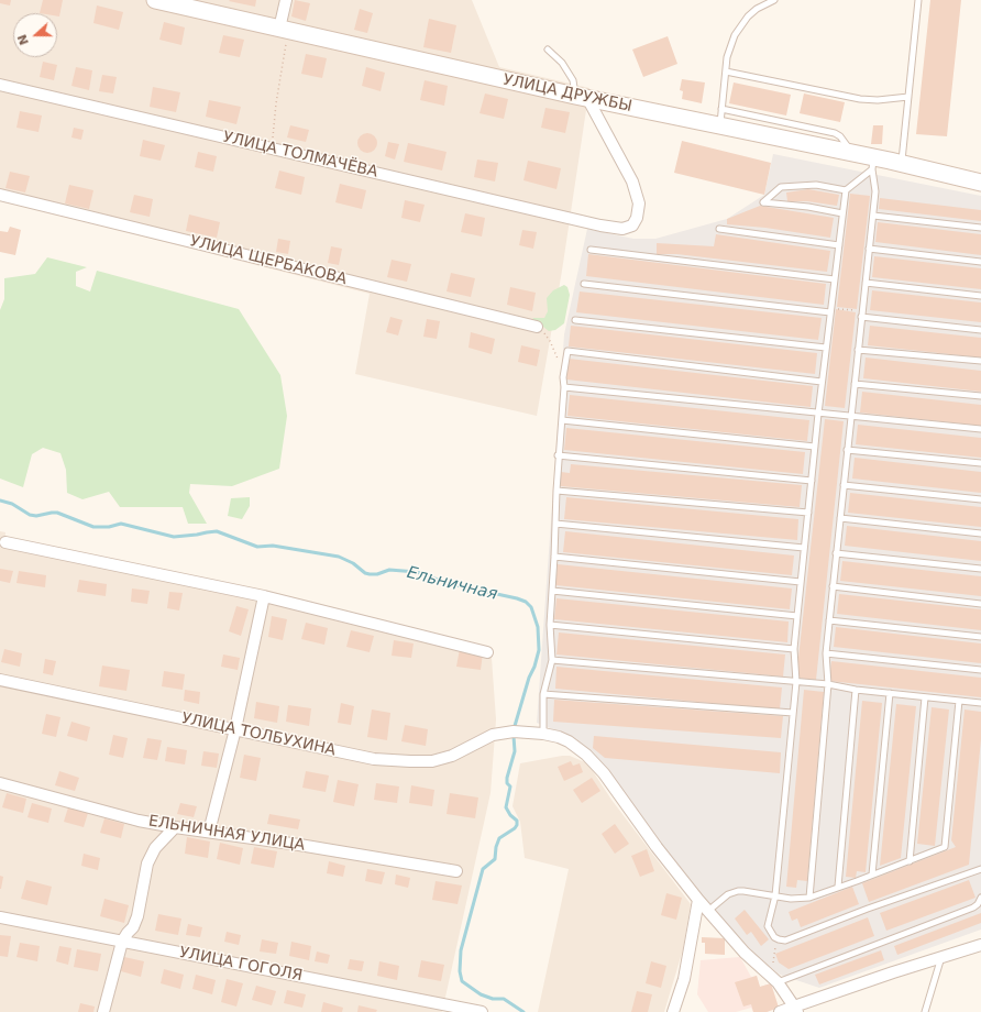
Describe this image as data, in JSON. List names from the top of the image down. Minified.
{"streets":{"street":["УЛИЦА ДРУЖБЫ","УЛИЦА ТОЛМАЧЁВА","УЛИЦА ЩЕРБАКОВА","УЛИЦА ТОЛБУХИНА","ЕЛЬНИЧНАЯ УЛИЦА","УЛИЦА ГОГОЛЯ"]},"crossings":[["УЛИЦА ДРУЖБЫ","УЛИЦА ТОЛМАЧЁВА"]],"water":["Ельничная"],"north":"left"}
